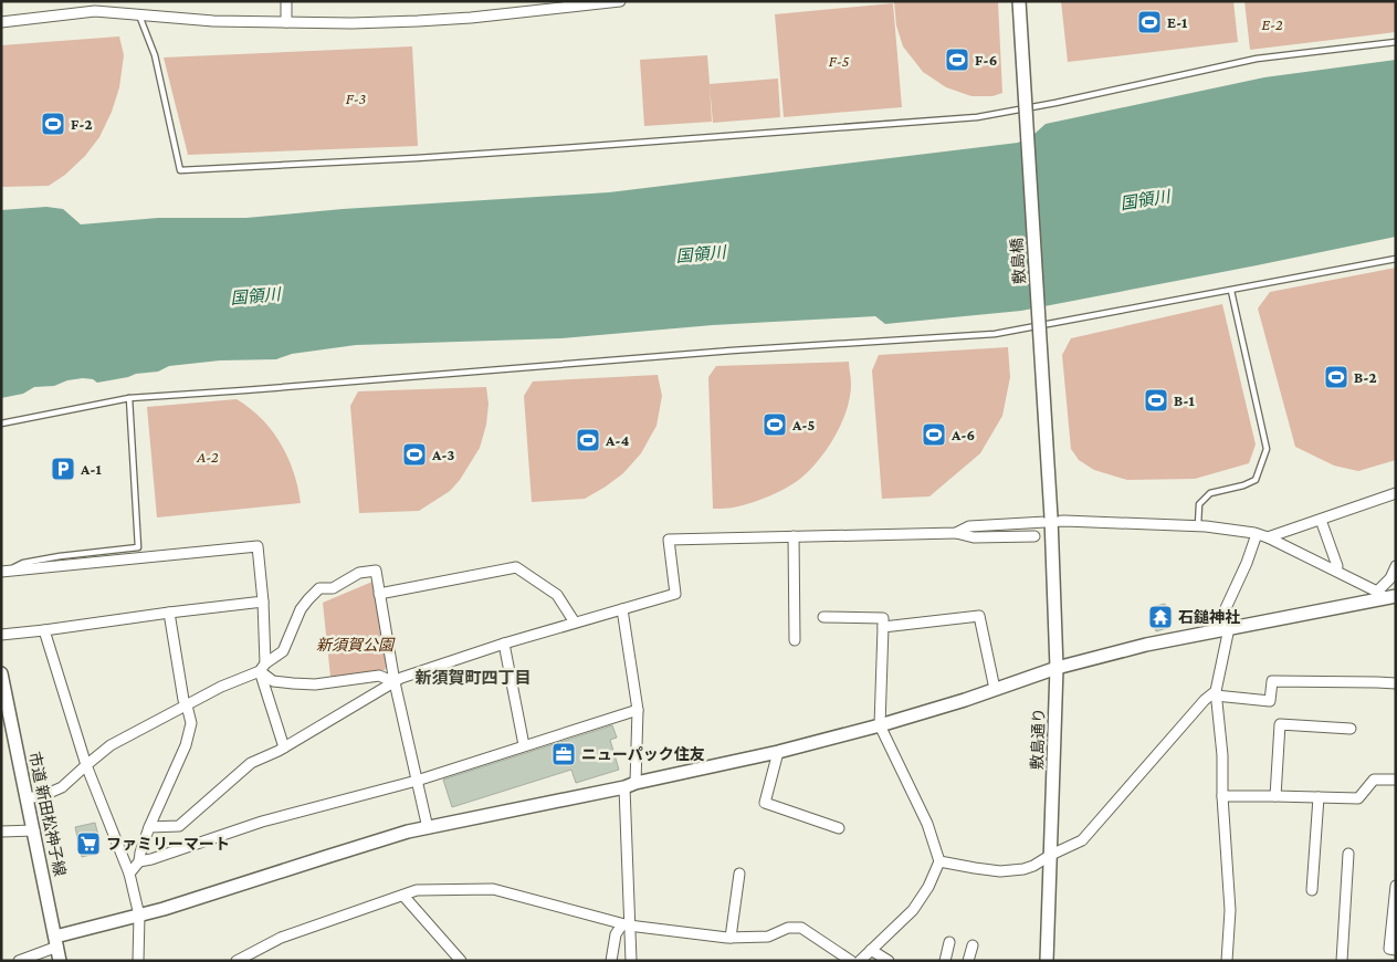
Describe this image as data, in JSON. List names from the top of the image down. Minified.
{"streets":{"street":["敷島橋","敷島通り","市道 新田松神子線"]},"crossings":[["敷島橋","敷島通り"]],"districts":["新須賀町四丁目"],"water":["国領川"],"parks":["E-2","F-5","F-3","A-2","新須賀公園"],"places":{"sports":["E-1","F-6","F-2","B-2","B-1","A-5","A-6","A-4","A-3"],"parking":["A-1"],"temple":["石鎚神社"],"office":["ニューパック住友"],"supermarket":["ファミリーマート"]}}
